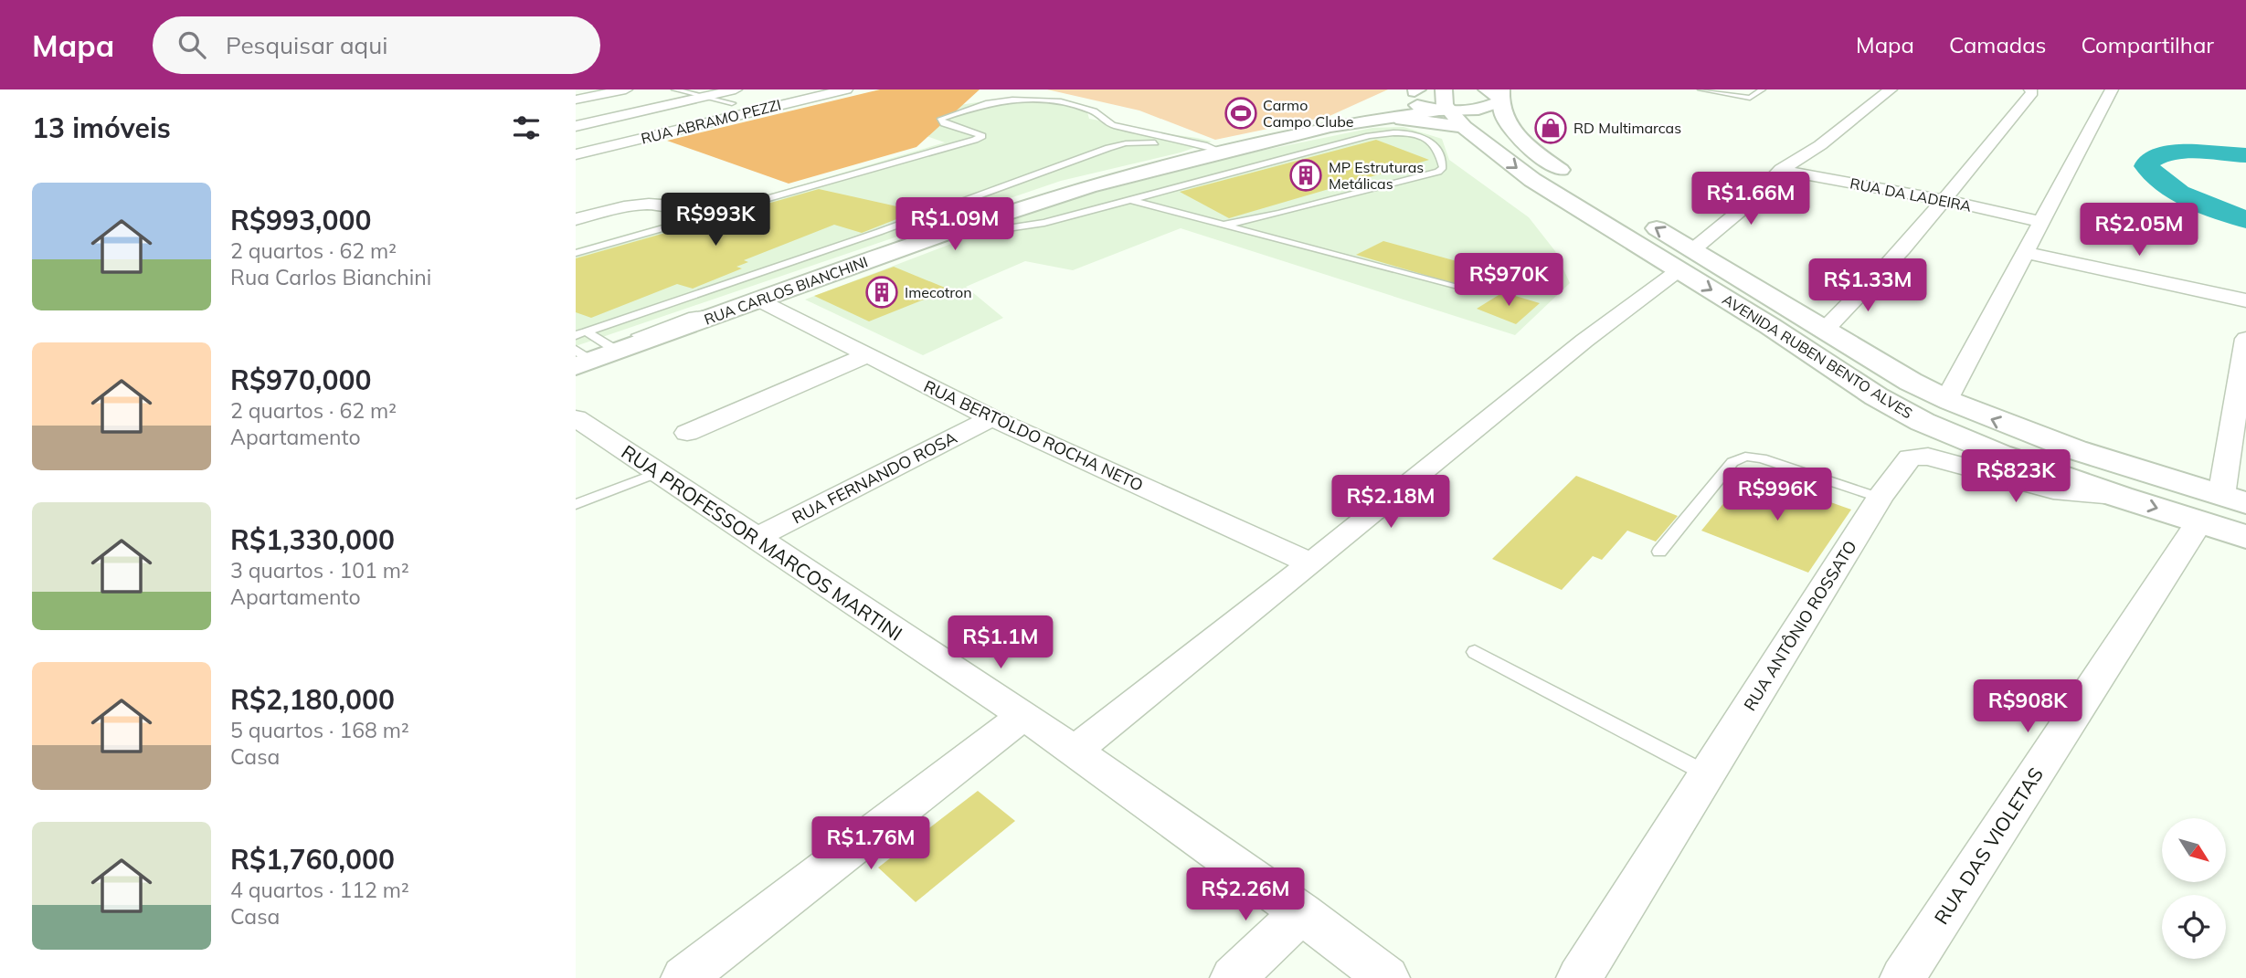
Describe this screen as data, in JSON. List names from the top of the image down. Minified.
{"streets":{"main road":["RUA CARLOS BIANCHINI","AVENIDA RUBEN BENTO ALVES"],"street":["RUA ABRAMO PEZZI","RUA DA LADEIRA","RUA BERTOLDO ROCHA NETO","RUA FERNANDO ROSA","RUA PROFESSOR MARCOS MARTINI","RUA ANTÔNIO ROSSATO","RUA DAS VIOLETAS"]},"crossings":[["RUA CARLOS BIANCHINI","AVENIDA RUBEN BENTO ALVES"],["RUA CARLOS BIANCHINI","RUA BERTOLDO ROCHA NETO"],["AVENIDA RUBEN BENTO ALVES","RUA ANTÔNIO ROSSATO"],["AVENIDA RUBEN BENTO ALVES","RUA DAS VIOLETAS"],["RUA BERTOLDO ROCHA NETO","RUA FERNANDO ROSA"],["RUA FERNANDO ROSA","RUA PROFESSOR MARCOS MARTINI"]],"places":{"sports":["Carmo Campo Clube"],"shop":["RD Multimarcas"],"building":["MP Estruturas Metálicas","Imecotron"]},"north":"bottom right","page":{"header":"Mapa","search":"Pesquisar aqui","nav":["Mapa","Camadas","Compartilhar"],"heading":"13 imóveis","list":[{"name":"R$993,000","note":"2 quartos · 62 m² · Rua Carlos Bianchini"},{"name":"R$970,000","note":"2 quartos · 62 m² · Apartamento"},{"name":"R$1,330,000","note":"3 quartos · 101 m² · Apartamento"},{"name":"R$2,180,000","note":"5 quartos · 168 m² · Casa"},{"name":"R$1,760,000","note":"4 quartos · 112 m² · Casa"}],"price":["R$1.66M","R$993K","R$1.09M","R$2.05M","R$970K","R$1.33M","R$823K","R$996K","R$2.18M","R$1.1M","R$908K","R$1.76M","R$2.26M"]}}
